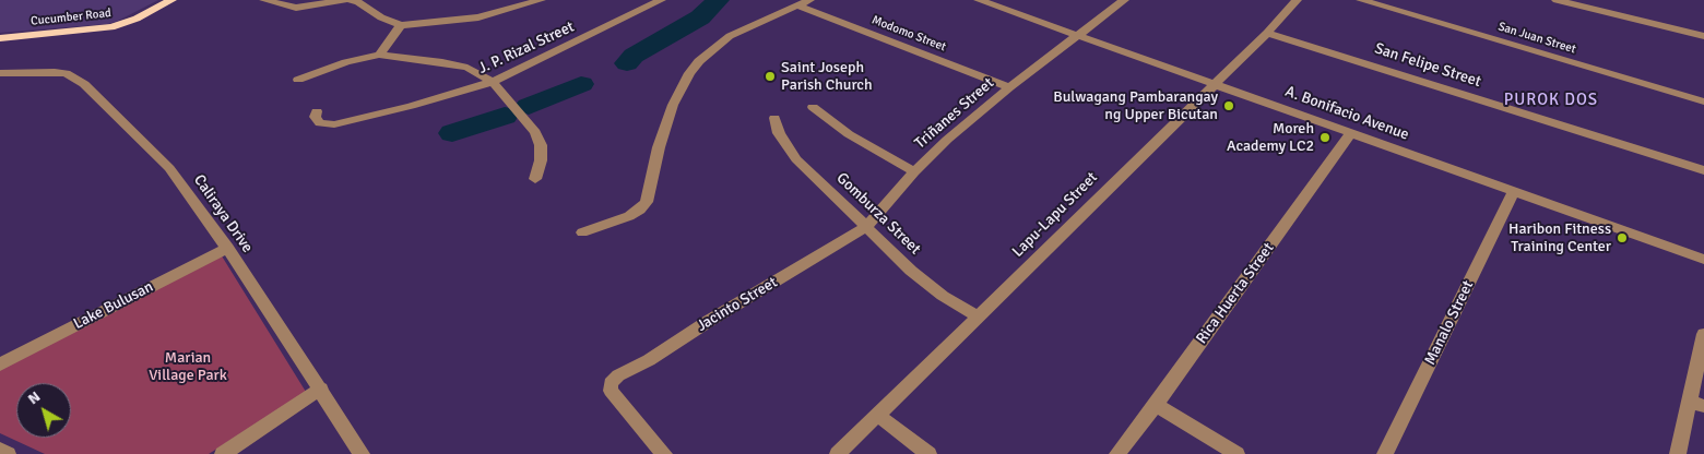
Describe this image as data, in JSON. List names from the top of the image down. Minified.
{"streets":{"main road":["Cucumber Road"],"street":["Modomo Street","San Juan Street","J. P. Rizal Street","San Felipe Street","Triñanes Street","A. Bonifacio Avenue","Caliraya Drive","Gomburza Street","Lapu-Lapu Street","Rica Huerta Street","Jacinto Street","Lake Bulusan","Manalo Street"]},"crossings":[["Modomo Street","Triñanes Street"],["San Felipe Street","Lapu-Lapu Street"],["Triñanes Street","A. Bonifacio Avenue"],["Triñanes Street","Gomburza Street"],["Triñanes Street","Jacinto Street"],["A. Bonifacio Avenue","Lapu-Lapu Street"],["A. Bonifacio Avenue","Rica Huerta Street"],["A. Bonifacio Avenue","Manalo Street"],["Caliraya Drive","Lake Bulusan"],["Gomburza Street","Lapu-Lapu Street"],["Gomburza Street","Jacinto Street"]],"districts":["PUROK DOS"],"parks":["Marian Village Park"],"places":["Saint Joseph Parish Church","Bulwagang Pambarangay ng Upper Bicutan","Moreh Academy LC2","Haribon Fitness Training Center"],"north":"top left"}
